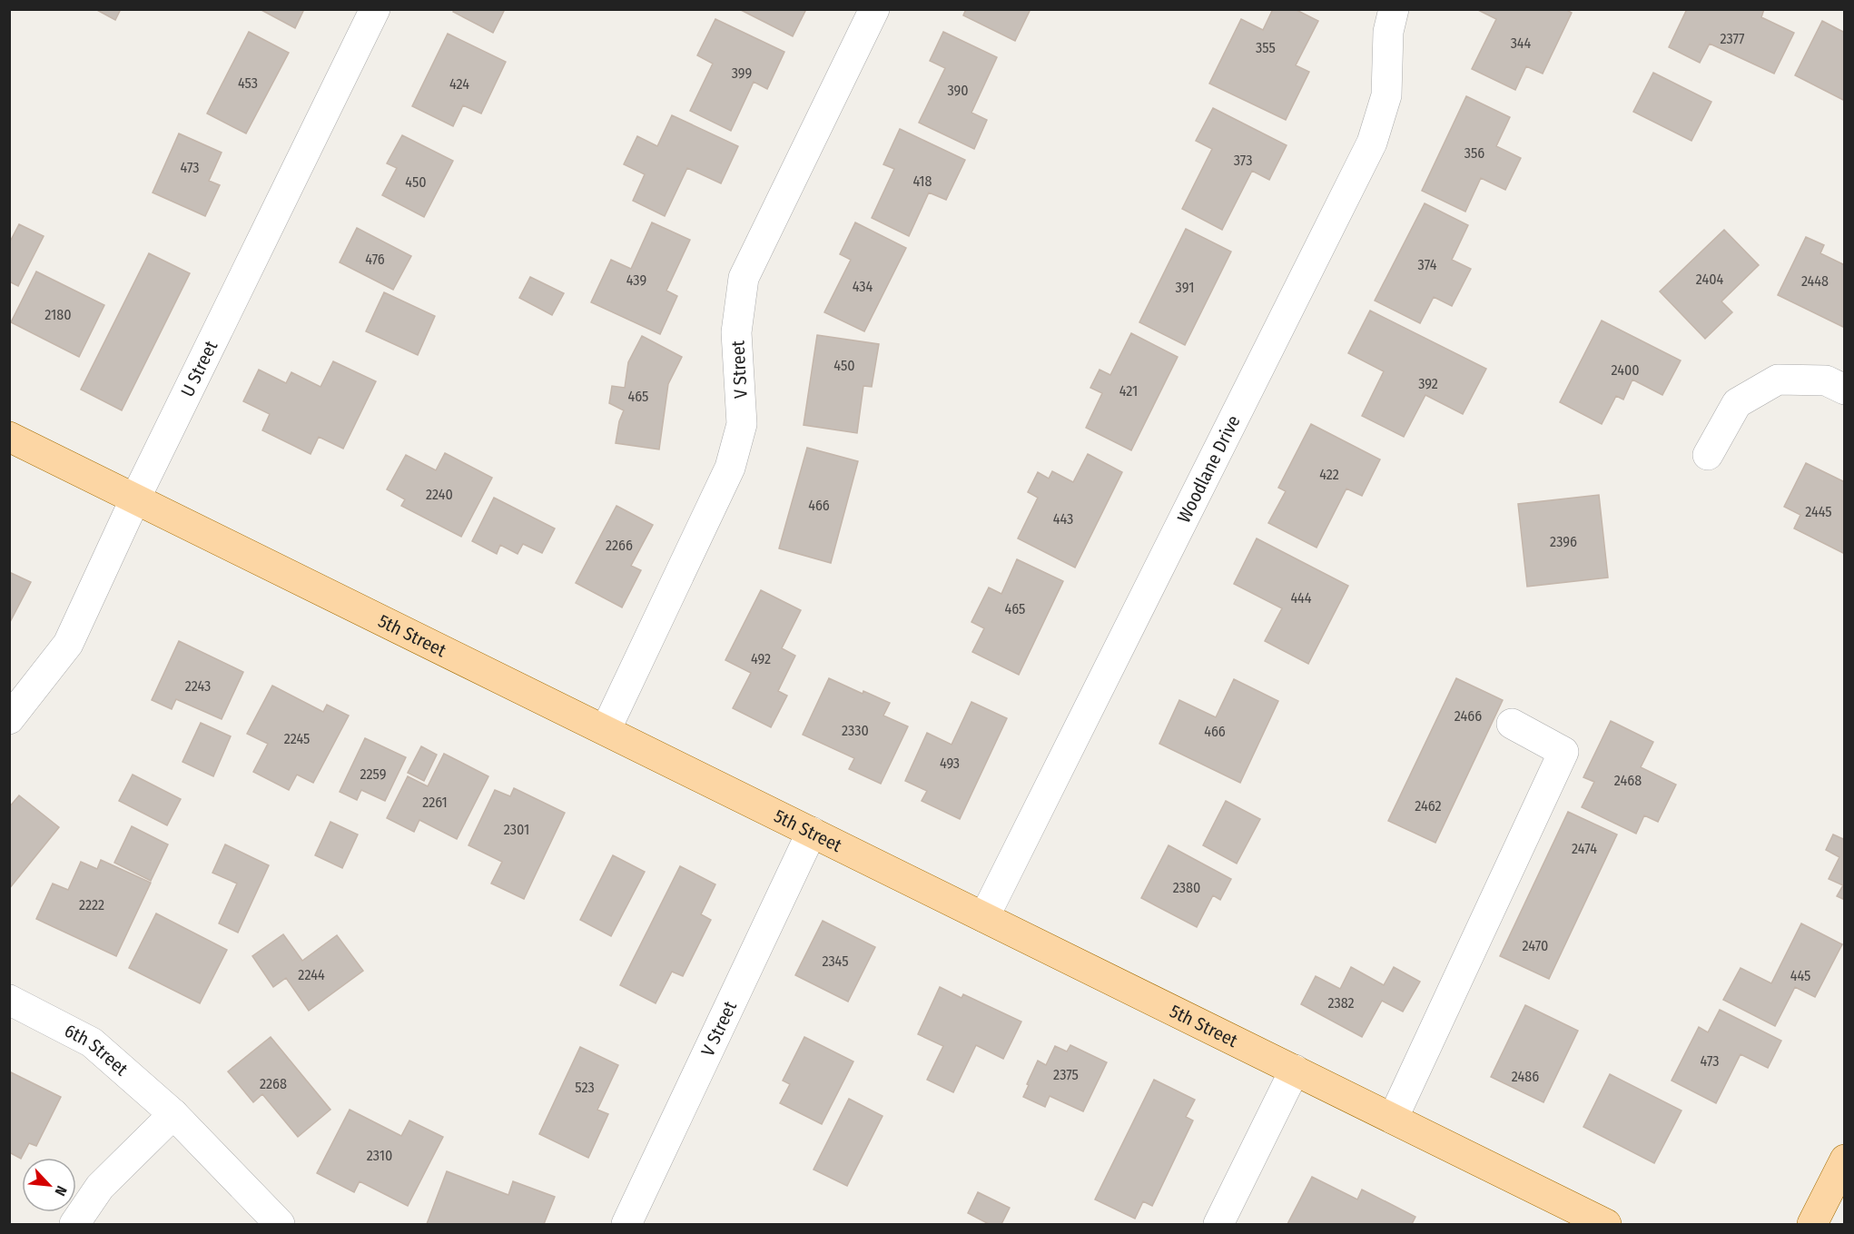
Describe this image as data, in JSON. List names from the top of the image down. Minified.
{"streets":{"main road":["5th Street"],"street":["U Street","V Street","Woodlane Drive","6th Street"]},"crossings":[["U Street","5th Street"],["V Street","5th Street"],["Woodlane Drive","5th Street"]],"house_numbers":["2377","344","355","399","453","424","390","356","373","473","418","450","476","374","2404","439","2448","434","391","2180","450","2400","392","421","465","422","2240","466","2445","443","2396","2266","444","465","492","2243","2466","2330","466","2245","493","2259","2468","2261","2462","2301","2474","2380","2222","2470","2345","2244","445","2382","473","2375","2486","2268","523","2310"],"north":"bottom right"}
